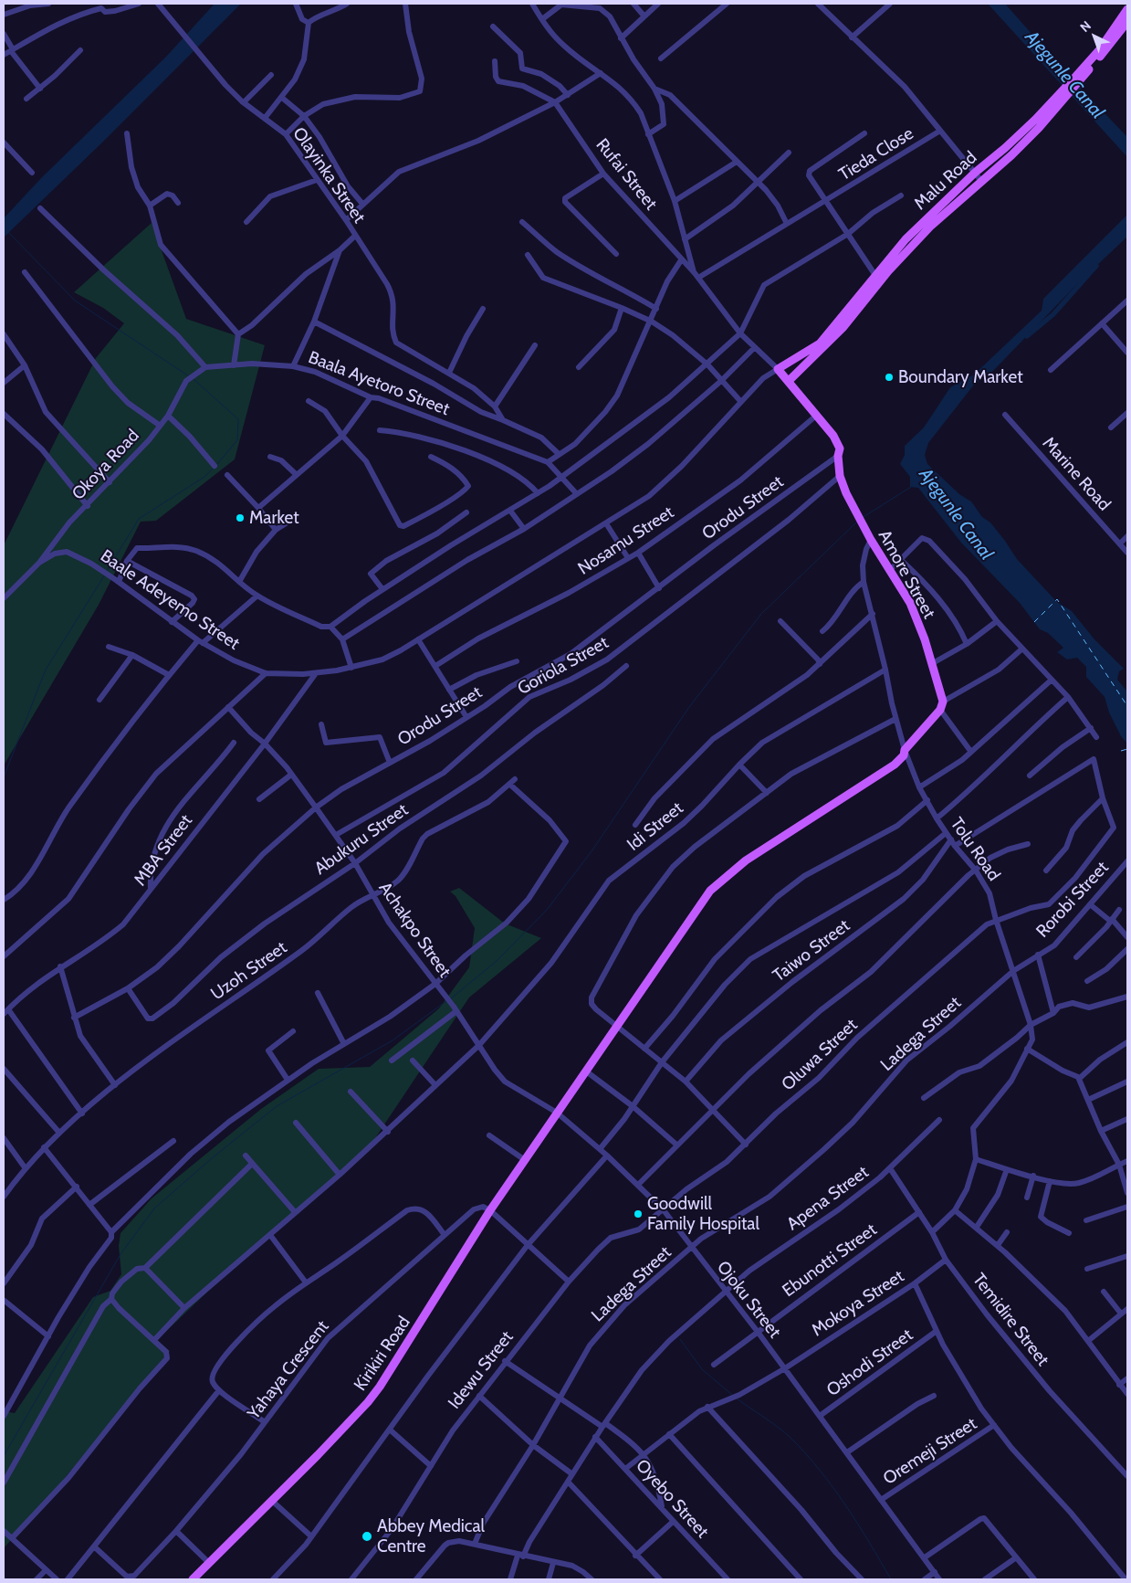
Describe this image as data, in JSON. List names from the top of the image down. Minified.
{"streets":{"main road":["Malu Road","Amore Street","Kirikiri Road"],"street":["Tieda Close","Rufai Street","Olayinka Street","Baala Ayetoro Street","Okoya Road","Marine Road","Orodu Street","Nosamu Street","Baale Adeyemo Street","Goriola Street","Idi Street","Abukuru Street","Tolu Road","MBA Street","Rorobi Street","Achakpo Street","Taiwo Street","Uzoh Street","Ladega Street","Oluwa Street","Apena Street","Ebunotti Street","Ojoku Street","Mokoya Street","Temidire Street","Oshodi Street","Yahaya Crescent","Idewu Street","Oremeji Street","Oyebo Street"]},"crossings":[["Tieda Close","Rufai Street"],["Malu Road","Amore Street"],["Malu Road","Baale Adeyemo Street"],["Baala Ayetoro Street","Okoya Road"],["Okoya Road","Baale Adeyemo Street"],["Orodu Street","Amore Street"],["Orodu Street","Abukuru Street"],["Orodu Street","Achakpo Street"],["Nosamu Street","Amore Street"],["Amore Street","Baale Adeyemo Street"],["Amore Street","Goriola Street"],["Amore Street","Tolu Road"],["Amore Street","Kirikiri Road"],["Baale Adeyemo Street","MBA Street"],["Goriola Street","Achakpo Street"],["Idi Street","Tolu Road"],["Idi Street","Achakpo Street"],["Abukuru Street","Achakpo Street"],["Tolu Road","Rorobi Street"],["Tolu Road","Taiwo Street"],["Tolu Road","Ladega Street"],["Tolu Road","Oluwa Street"],["Tolu Road","Temidire Street"],["Tolu Road","Kirikiri Road"],["MBA Street","Achakpo Street"],["Rorobi Street","Ladega Street"],["Achakpo Street","Uzoh Street"],["Achakpo Street","Ojoku Street"],["Achakpo Street","Kirikiri Road"],["Ladega Street","Ojoku Street"],["Oluwa Street","Ojoku Street"],["Oluwa Street","Idewu Street"],["Apena Street","Ojoku Street"],["Apena Street","Temidire Street"],["Apena Street","Oyebo Street"],["Ebunotti Street","Ojoku Street"],["Ebunotti Street","Temidire Street"],["Ojoku Street","Mokoya Street"],["Ojoku Street","Oshodi Street"],["Ojoku Street","Idewu Street"],["Ojoku Street","Oremeji Street"],["Mokoya Street","Temidire Street"],["Mokoya Street","Oyebo Street"],["Kirikiri Road","Yahaya Crescent"]],"water":["Ajegunle Canal"],"places":["Boundary Market","Market","Goodwill Family Hospital","Abbey Medical Centre"],"north":"top left"}
